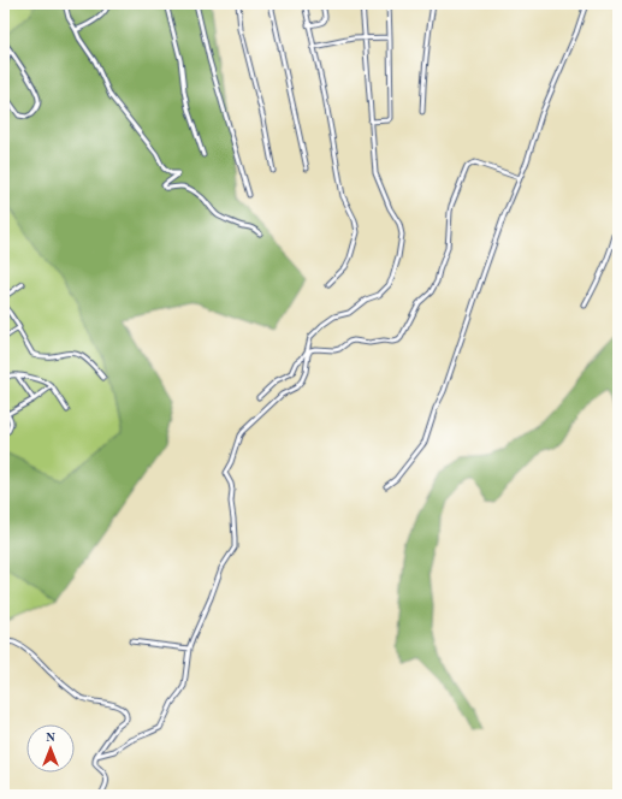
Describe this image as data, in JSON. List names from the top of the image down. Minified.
{"north":"top"}
